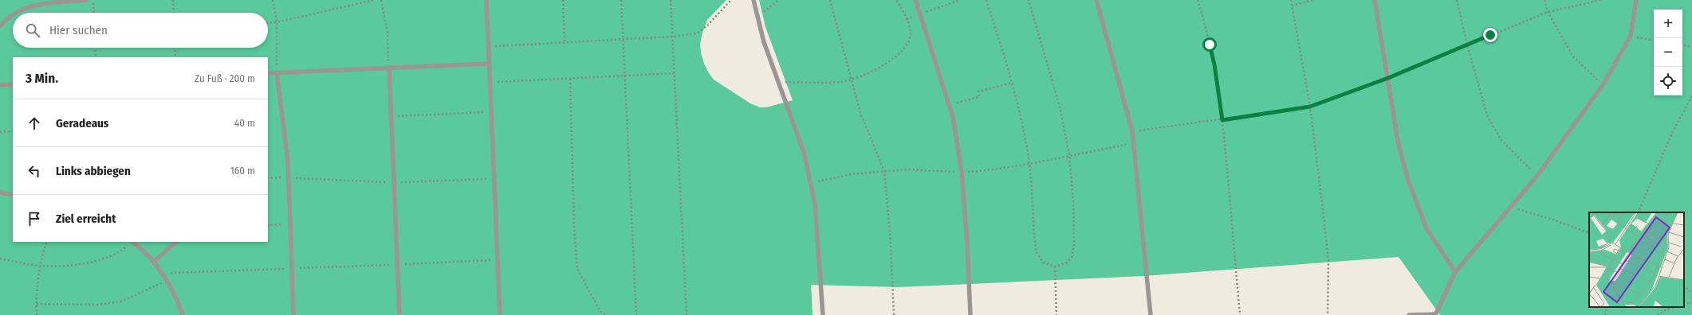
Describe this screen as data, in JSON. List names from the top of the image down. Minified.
{"page":{"map_buttons":["+","−"],"search":"Hier suchen","heading":["3 Min.","Zu Fuß · 200 m"],"list":[["Geradeaus","40 m"],["Links abbiegen","160 m"],"Ziel erreicht"]}}
